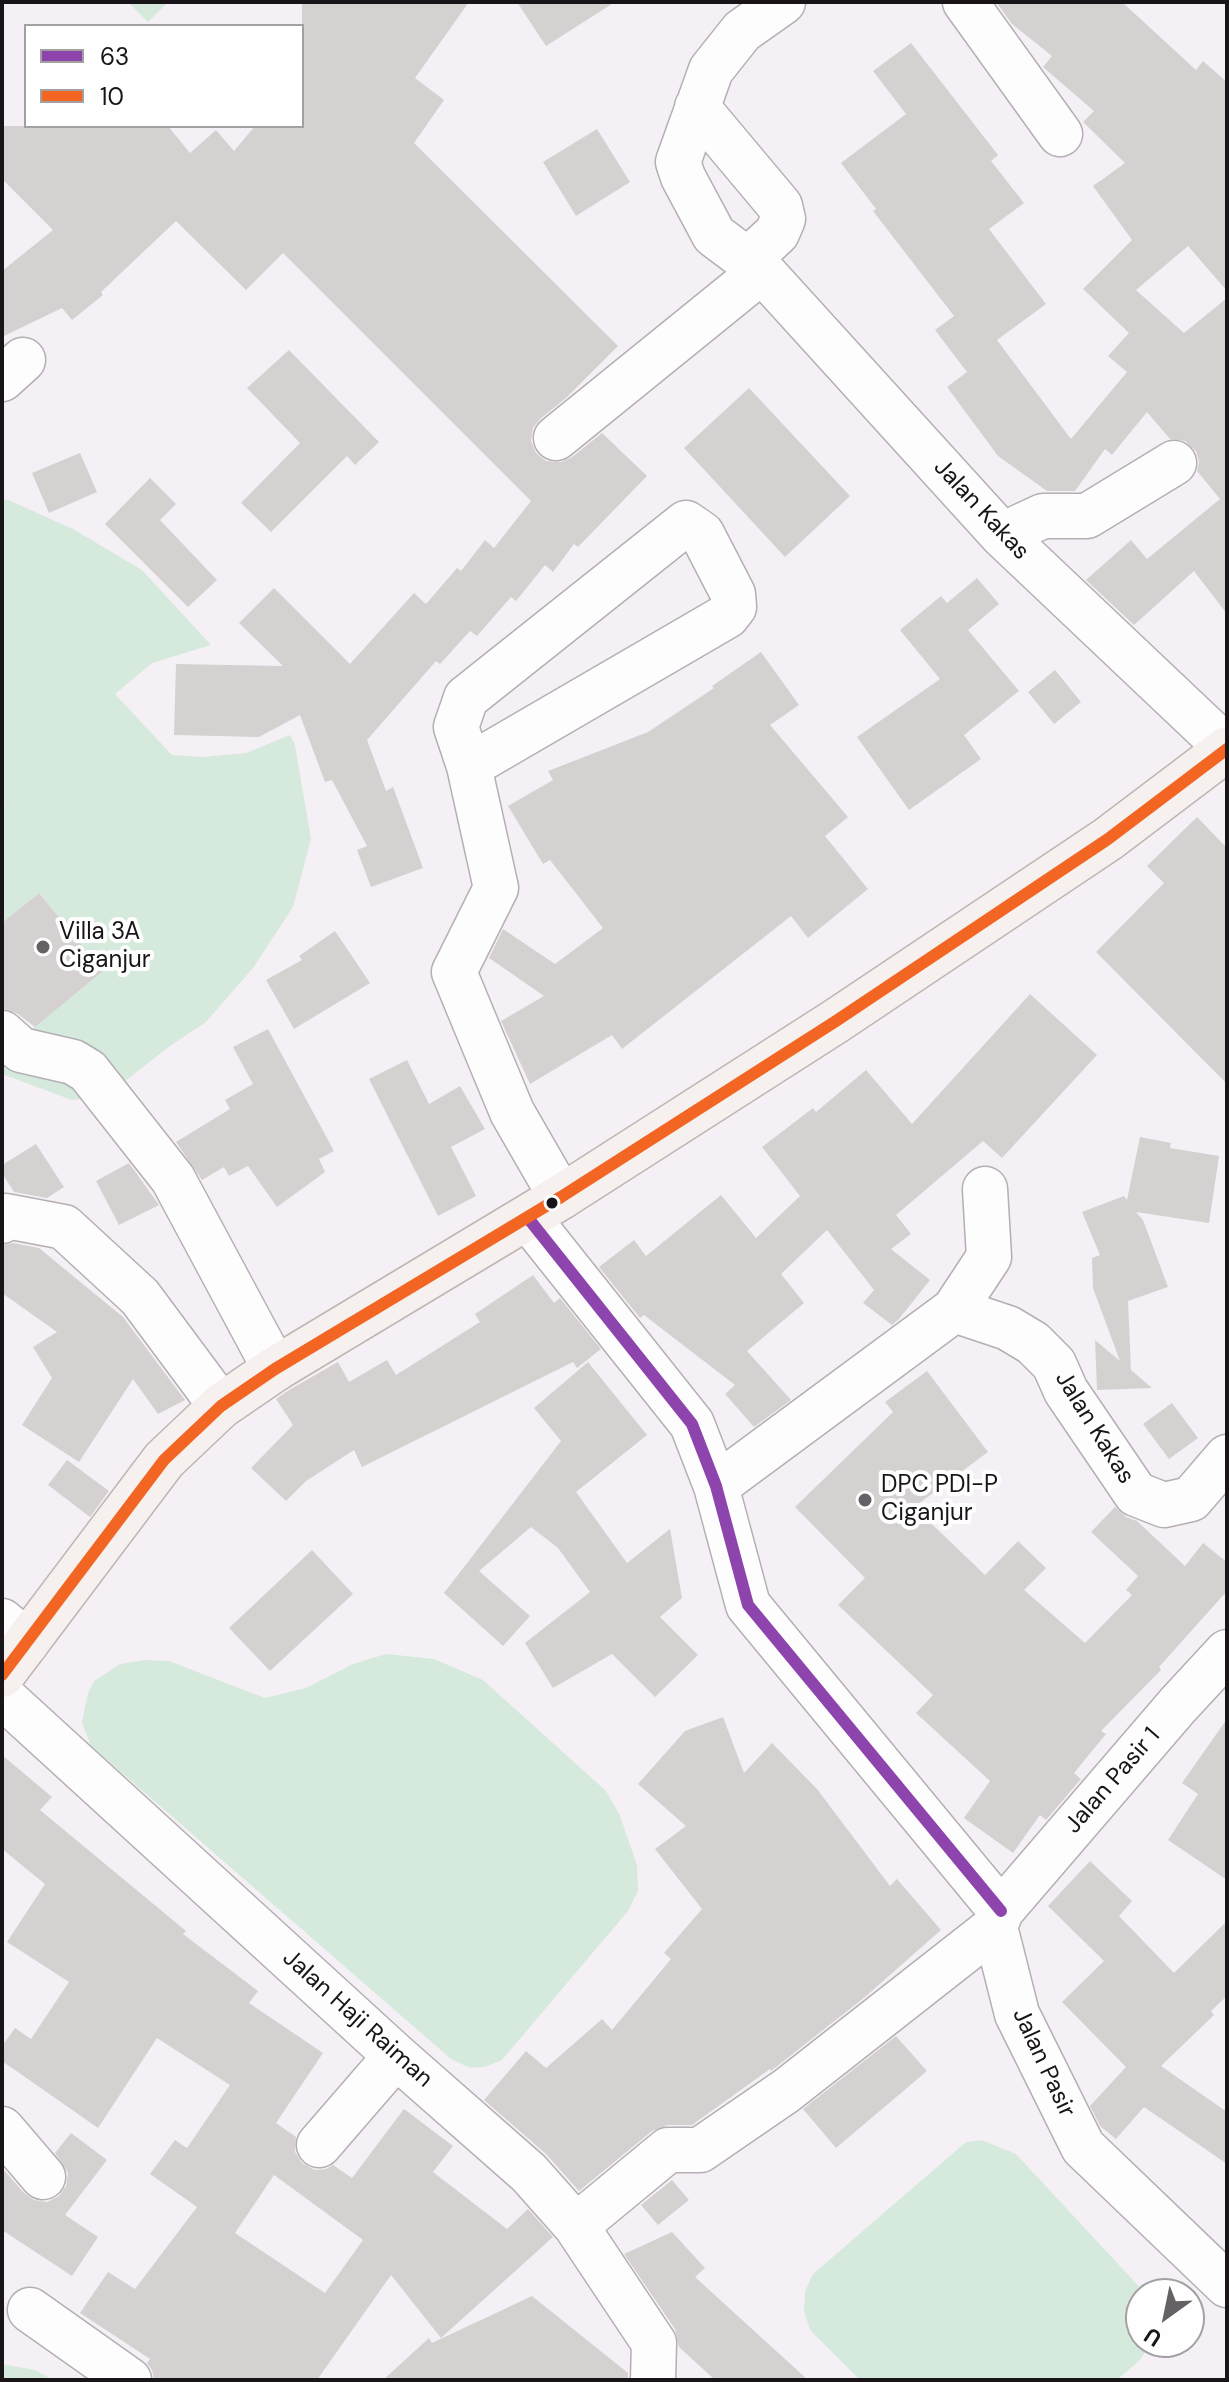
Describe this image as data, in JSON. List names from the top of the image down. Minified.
{"streets":{"street":["Jalan Kakas","Jalan Pasir 1","Jalan Haji Raiman","Jalan Pasir"]},"crossings":[["Jalan Pasir 1","Jalan Haji Raiman"],["Jalan Pasir 1","Jalan Pasir"]],"places":["Villa 3A Ciganjur","DPC PDI-P Ciganjur"],"lines":["transit line 10","transit line 63"],"legend":["63","10"],"north":"bottom left"}
